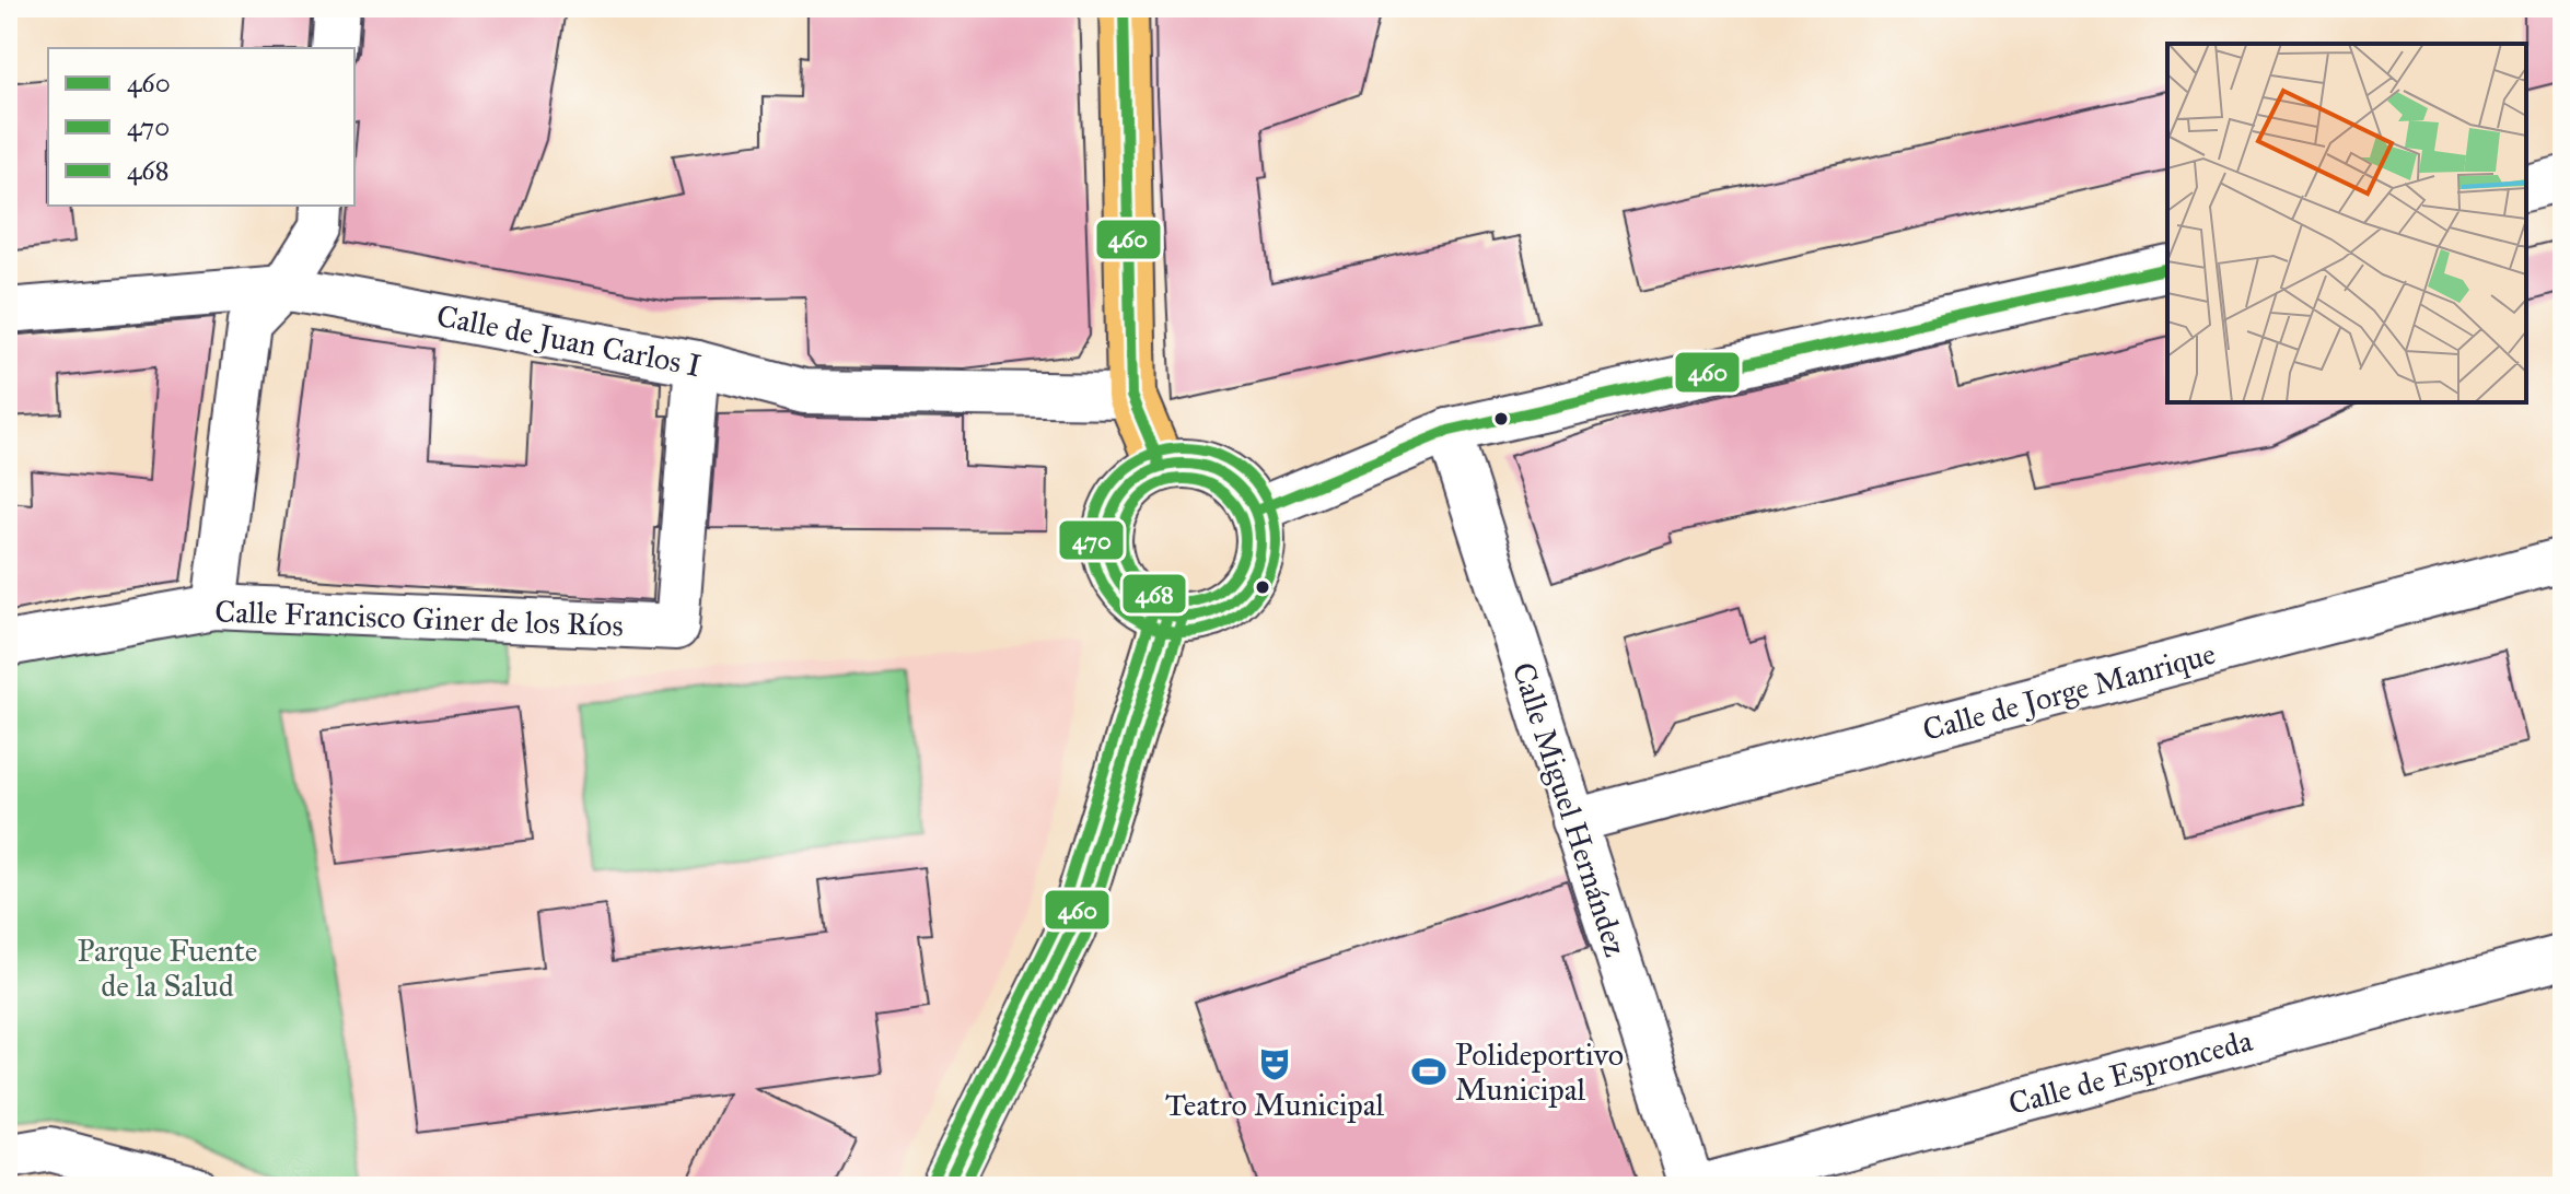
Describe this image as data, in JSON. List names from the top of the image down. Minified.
{"streets":{"street":["Calle de Juan Carlos I","Calle Francisco Giner de los Ríos","Calle de Jorge Manrique","Calle Miguel Hernández","Calle de Espronceda"]},"crossings":[["Calle de Juan Carlos I","Calle Francisco Giner de los Ríos"],["Calle de Jorge Manrique","Calle Miguel Hernández"],["Calle Miguel Hernández","Calle de Espronceda"]],"parks":["Parque Fuente de la Salud"],"places":{"theatre":["Teatro Municipal"],"sports":["Polideportivo Municipal"]},"lines":["transit line 460","transit line 470","transit line 468"],"legend":["460","470","468"]}
